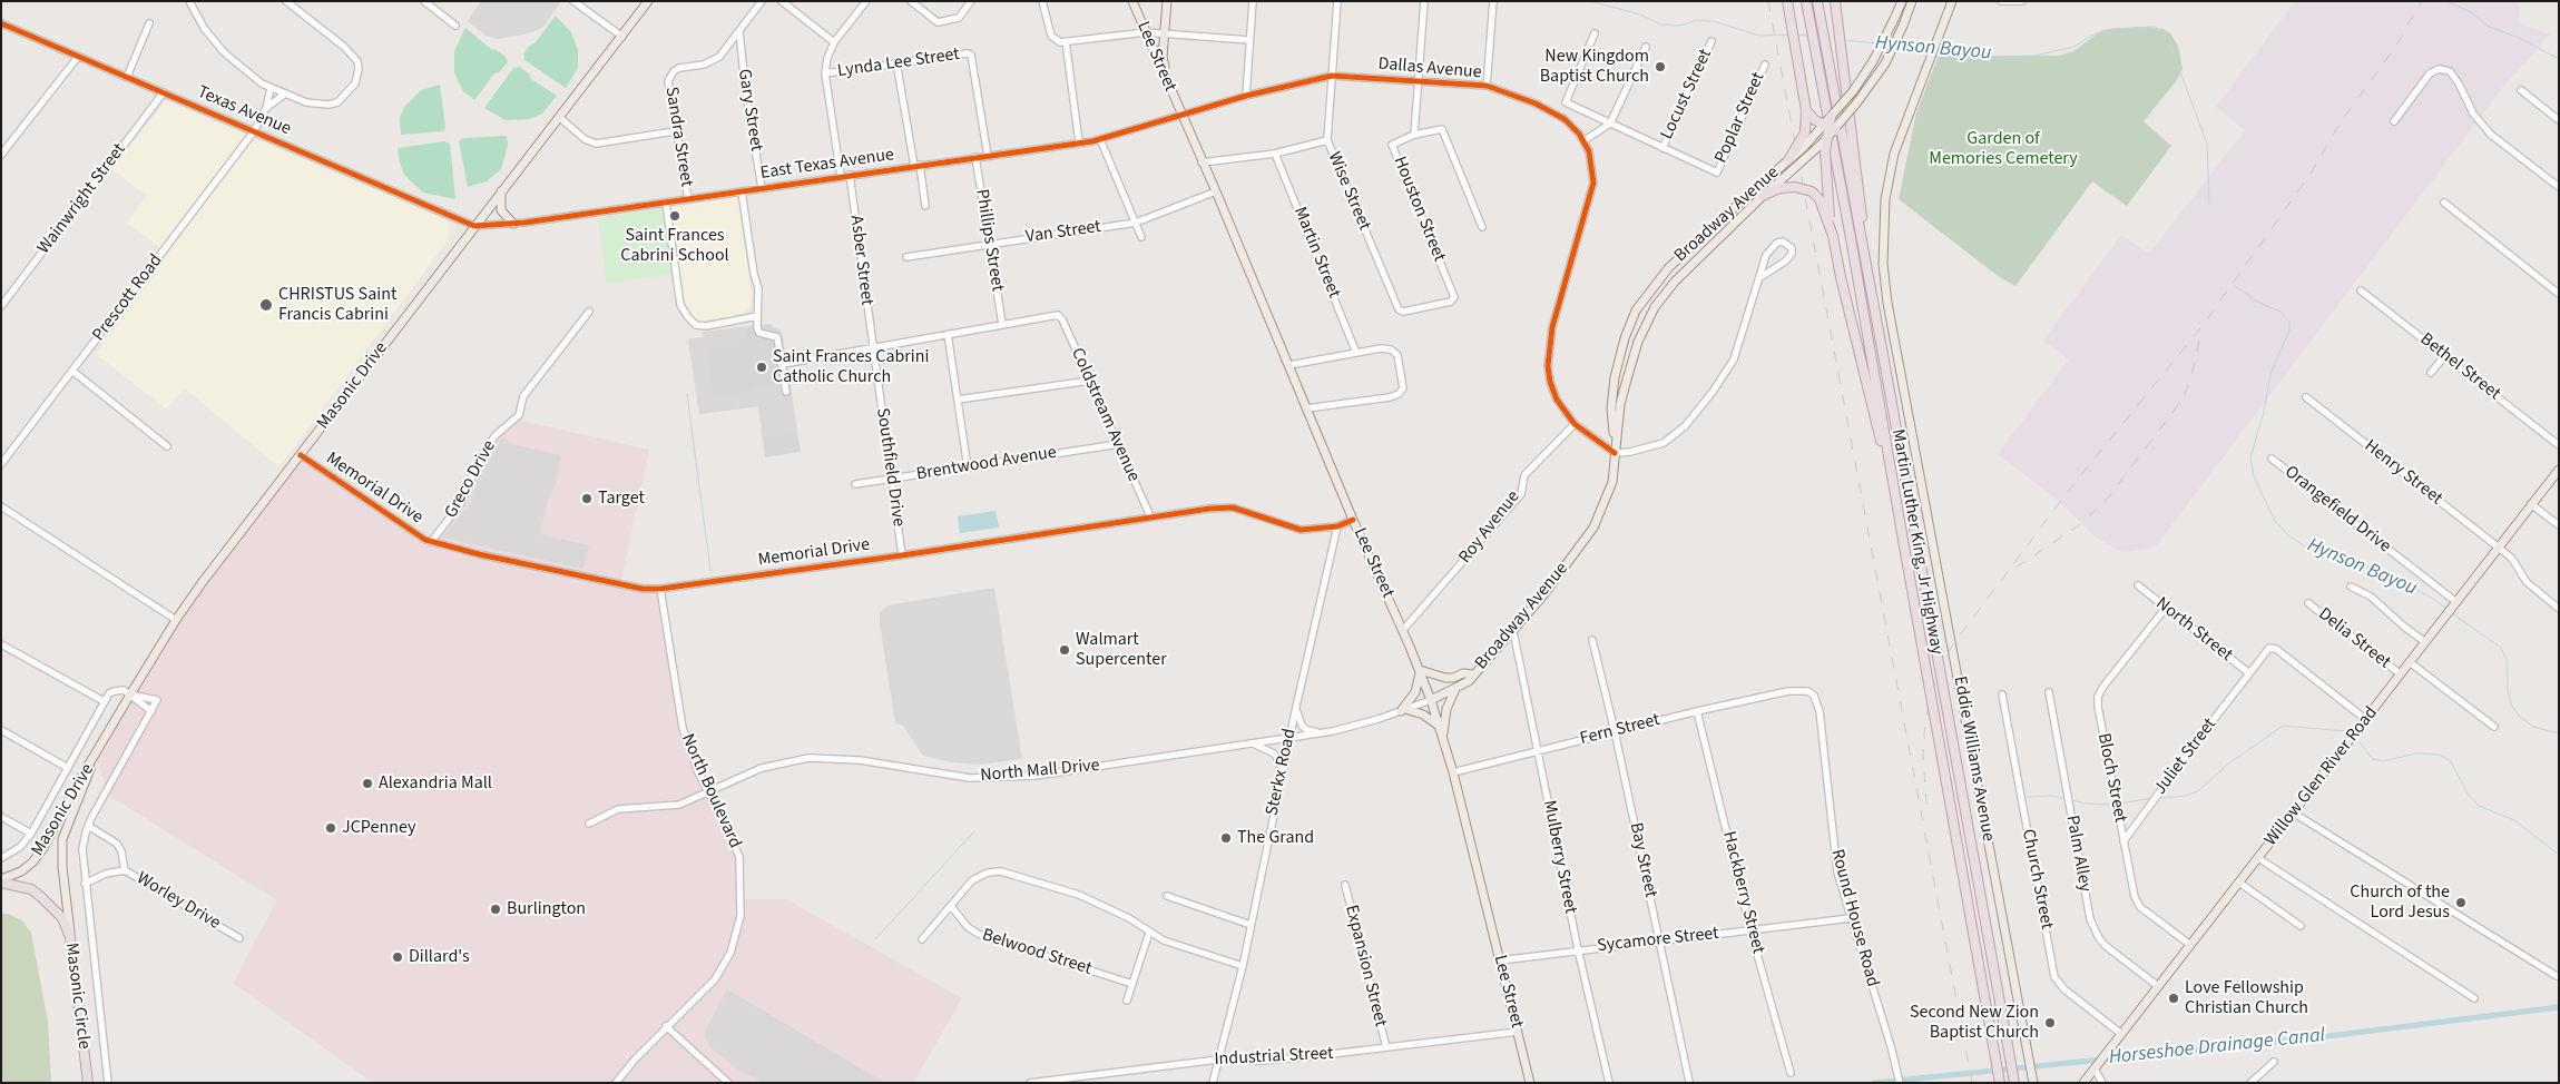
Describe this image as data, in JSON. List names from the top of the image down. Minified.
{"streets":{"highway":["Martin Luther King, Jr Highway","Masonic Circle"],"main road":["Lee Street","Broadway Avenue","Masonic Drive","Eddie Williams Avenue","Willow Glen River Road"],"street":["Lynda Lee Street","Dallas Avenue","Locust Street","Gary Street","Texas Avenue","Poplar Street","Sandra Street","East Texas Avenue","Wise Street","Wainwright Street","Houston Street","Van Street","Phillips Street","Martin Street","Asber Street","Prescott Road","Bethel Street","Coldstream Avenue","Brentwood Avenue","Southfield Drive","Henry Street","Greco Drive","Memorial Drive","Orangefield Drive","Roy Avenue","North Street","Delia Street","Fern Street","Juliet Street","North Mall Drive","Sterkx Road","Bloch Street","North Boulevard","Palm Alley","Mulberry Street","Bay Street","Church Street","Hackberry Street","Worley Drive","Round House Road","Sycamore Street","Belwood Street","Expansion Street","Industrial Street"]},"crossings":[["Lee Street","Dallas Avenue"],["Lee Street","East Texas Avenue"],["Lee Street","Broadway Avenue"],["Lee Street","Van Street"],["Lee Street","Memorial Drive"],["Lee Street","Roy Avenue"],["Lee Street","Fern Street"],["Lee Street","North Mall Drive"],["Lee Street","Sycamore Street"],["Lee Street","Industrial Street"],["Lynda Lee Street","East Texas Avenue"],["Dallas Avenue","East Texas Avenue"],["Dallas Avenue","Wise Street"],["Dallas Avenue","Houston Street"],["Dallas Avenue","Broadway Avenue"],["Dallas Avenue","Roy Avenue"],["Locust Street","Poplar Street"],["Gary Street","Sandra Street"],["Gary Street","East Texas Avenue"],["Texas Avenue","East Texas Avenue"],["Texas Avenue","Wainwright Street"],["Texas Avenue","Prescott Road"],["Texas Avenue","Masonic Drive"],["Sandra Street","East Texas Avenue"],["East Texas Avenue","Phillips Street"],["East Texas Avenue","Asber Street"],["East Texas Avenue","Masonic Drive"],["Wise Street","Houston Street"],["Broadway Avenue","North Mall Drive"],["Broadway Avenue","Mulberry Street"],["Van Street","Phillips Street"],["Phillips Street","Coldstream Avenue"],["Asber Street","Southfield Drive"],["Masonic Drive","Memorial Drive"],["Masonic Drive","Masonic Circle"],["Coldstream Avenue","Brentwood Avenue"],["Coldstream Avenue","Memorial Drive"],["Brentwood Avenue","Southfield Drive"],["Southfield Drive","Memorial Drive"],["Henry Street","Willow Glen River Road"],["Greco Drive","Memorial Drive"],["Memorial Drive","Sterkx Road"],["Memorial Drive","North Boulevard"],["Orangefield Drive","Willow Glen River Road"],["North Street","Juliet Street"],["North Street","Bloch Street"],["Delia Street","Willow Glen River Road"],["Fern Street","Mulberry Street"],["Fern Street","Bay Street"],["Fern Street","Hackberry Street"],["Fern Street","Round House Road"],["Juliet Street","Willow Glen River Road"],["Juliet Street","Bloch Street"],["North Mall Drive","Sterkx Road"],["North Mall Drive","North Boulevard"],["Sterkx Road","Industrial Street"],["Willow Glen River Road","Bloch Street"],["Willow Glen River Road","Palm Alley"],["Willow Glen River Road","Church Street"],["Mulberry Street","Sycamore Street"],["Bay Street","Sycamore Street"],["Hackberry Street","Sycamore Street"],["Round House Road","Sycamore Street"],["Expansion Street","Industrial Street"]],"water":["Hynson Bayou","Horseshoe Drainage Canal"],"parks":["Garden of Memories Cemetery"],"places":["New Kingdom Baptist Church","Saint Frances Cabrini School","CHRISTUS Saint Francis Cabrini","Saint Frances Cabrini Catholic Church","Target","Walmart Supercenter","Alexandria Mall","JCPenney","The Grand","Church of the Lord Jesus","Burlington","Dillard's","Love Fellowship Christian Church","Second New Zion Baptist Church"]}
